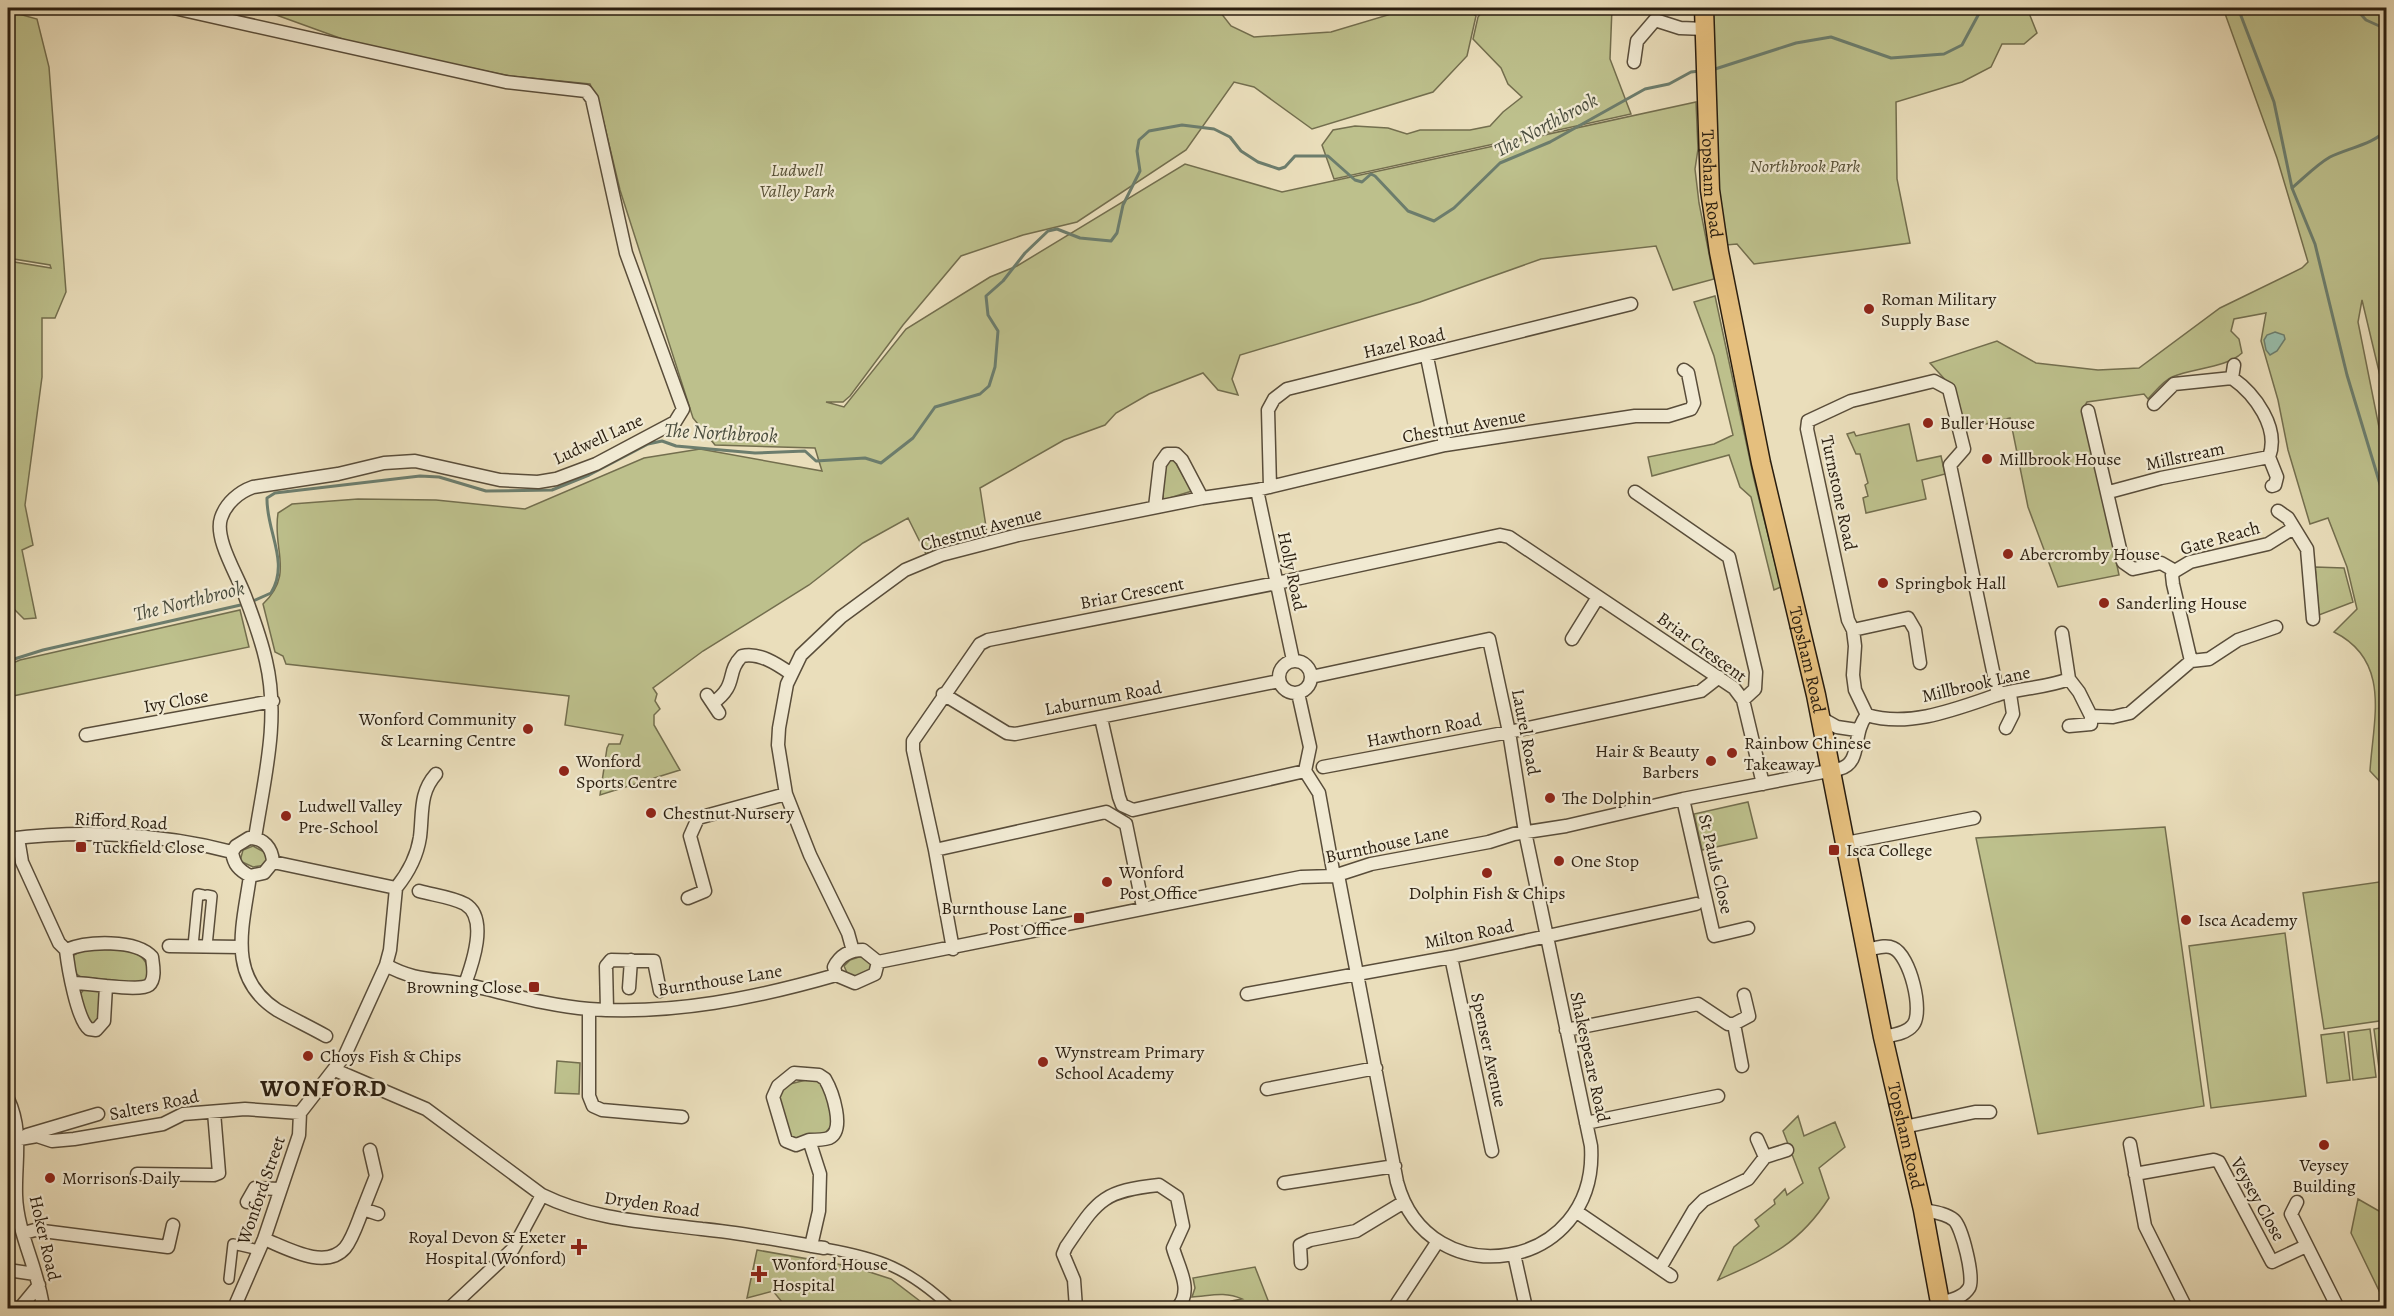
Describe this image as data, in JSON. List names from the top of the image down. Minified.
{"streets":{"main road":["Topsham Road"],"street":["Hazel Road","Chestnut Avenue","Ludwell Lane","Millstream","Turnstone Road","Gate Reach","Holly Road","Briar Crescent","Millbrook Lane","Laburnum Road","Ivy Close","Hawthorn Road","Laurel Road","Rifford Road","Burnthouse Lane","St Pauls Close","Milton Road","Spenser Avenue","Shakespeare Road","Salters Road","Wonford Street","Veysey Close","Dryden Road","Hoker Road"]},"crossings":[["Topsham Road","Burnthouse Lane"],["Hazel Road","Chestnut Avenue"],["Chestnut Avenue","Holly Road"],["Chestnut Avenue","Burnthouse Lane"],["Ludwell Lane","Ivy Close"],["Ludwell Lane","Rifford Road"],["Turnstone Road","Millbrook Lane"],["Holly Road","Briar Crescent"],["Holly Road","Laburnum Road"],["Holly Road","Laurel Road"],["Briar Crescent","Laburnum Road"],["Briar Crescent","Hawthorn Road"],["Briar Crescent","Burnthouse Lane"],["Laburnum Road","Hawthorn Road"],["Laburnum Road","Laurel Road"],["Hawthorn Road","Laurel Road"],["Laurel Road","Burnthouse Lane"],["Laurel Road","Shakespeare Road"],["Burnthouse Lane","St Pauls Close"],["Burnthouse Lane","Shakespeare Road"],["Milton Road","Spenser Avenue"],["Milton Road","Shakespeare Road"],["Salters Road","Wonford Street"],["Salters Road","Hoker Road"]],"districts":["WONFORD"],"water":["The Northbrook"],"parks":["Northbrook Park","Ludwell Valley Park"],"places":{"other":["Roman Military Supply Base","Buller House","Millbrook House","Abercromby House","Springbok Hall","Sanderling House","Wonford Community & Learning Centre","Rainbow Chinese Takeaway","Hair & Beauty Barbers","Wonford Sports Centre","The Dolphin","Chestnut Nursery","Ludwell Valley Pre-School","One Stop","Dolphin Fish & Chips","Wonford Post Office","Isca Academy","Choys Fish & Chips","Wynstream Primary School Academy","Veysey Building","Morrisons Daily"],"transit":["Tuckfield Close","Isca College","Burnthouse Lane Post Office","Browning Close"],"health":["Royal Devon & Exeter Hospital (Wonford)","Wonford House Hospital"]}}
